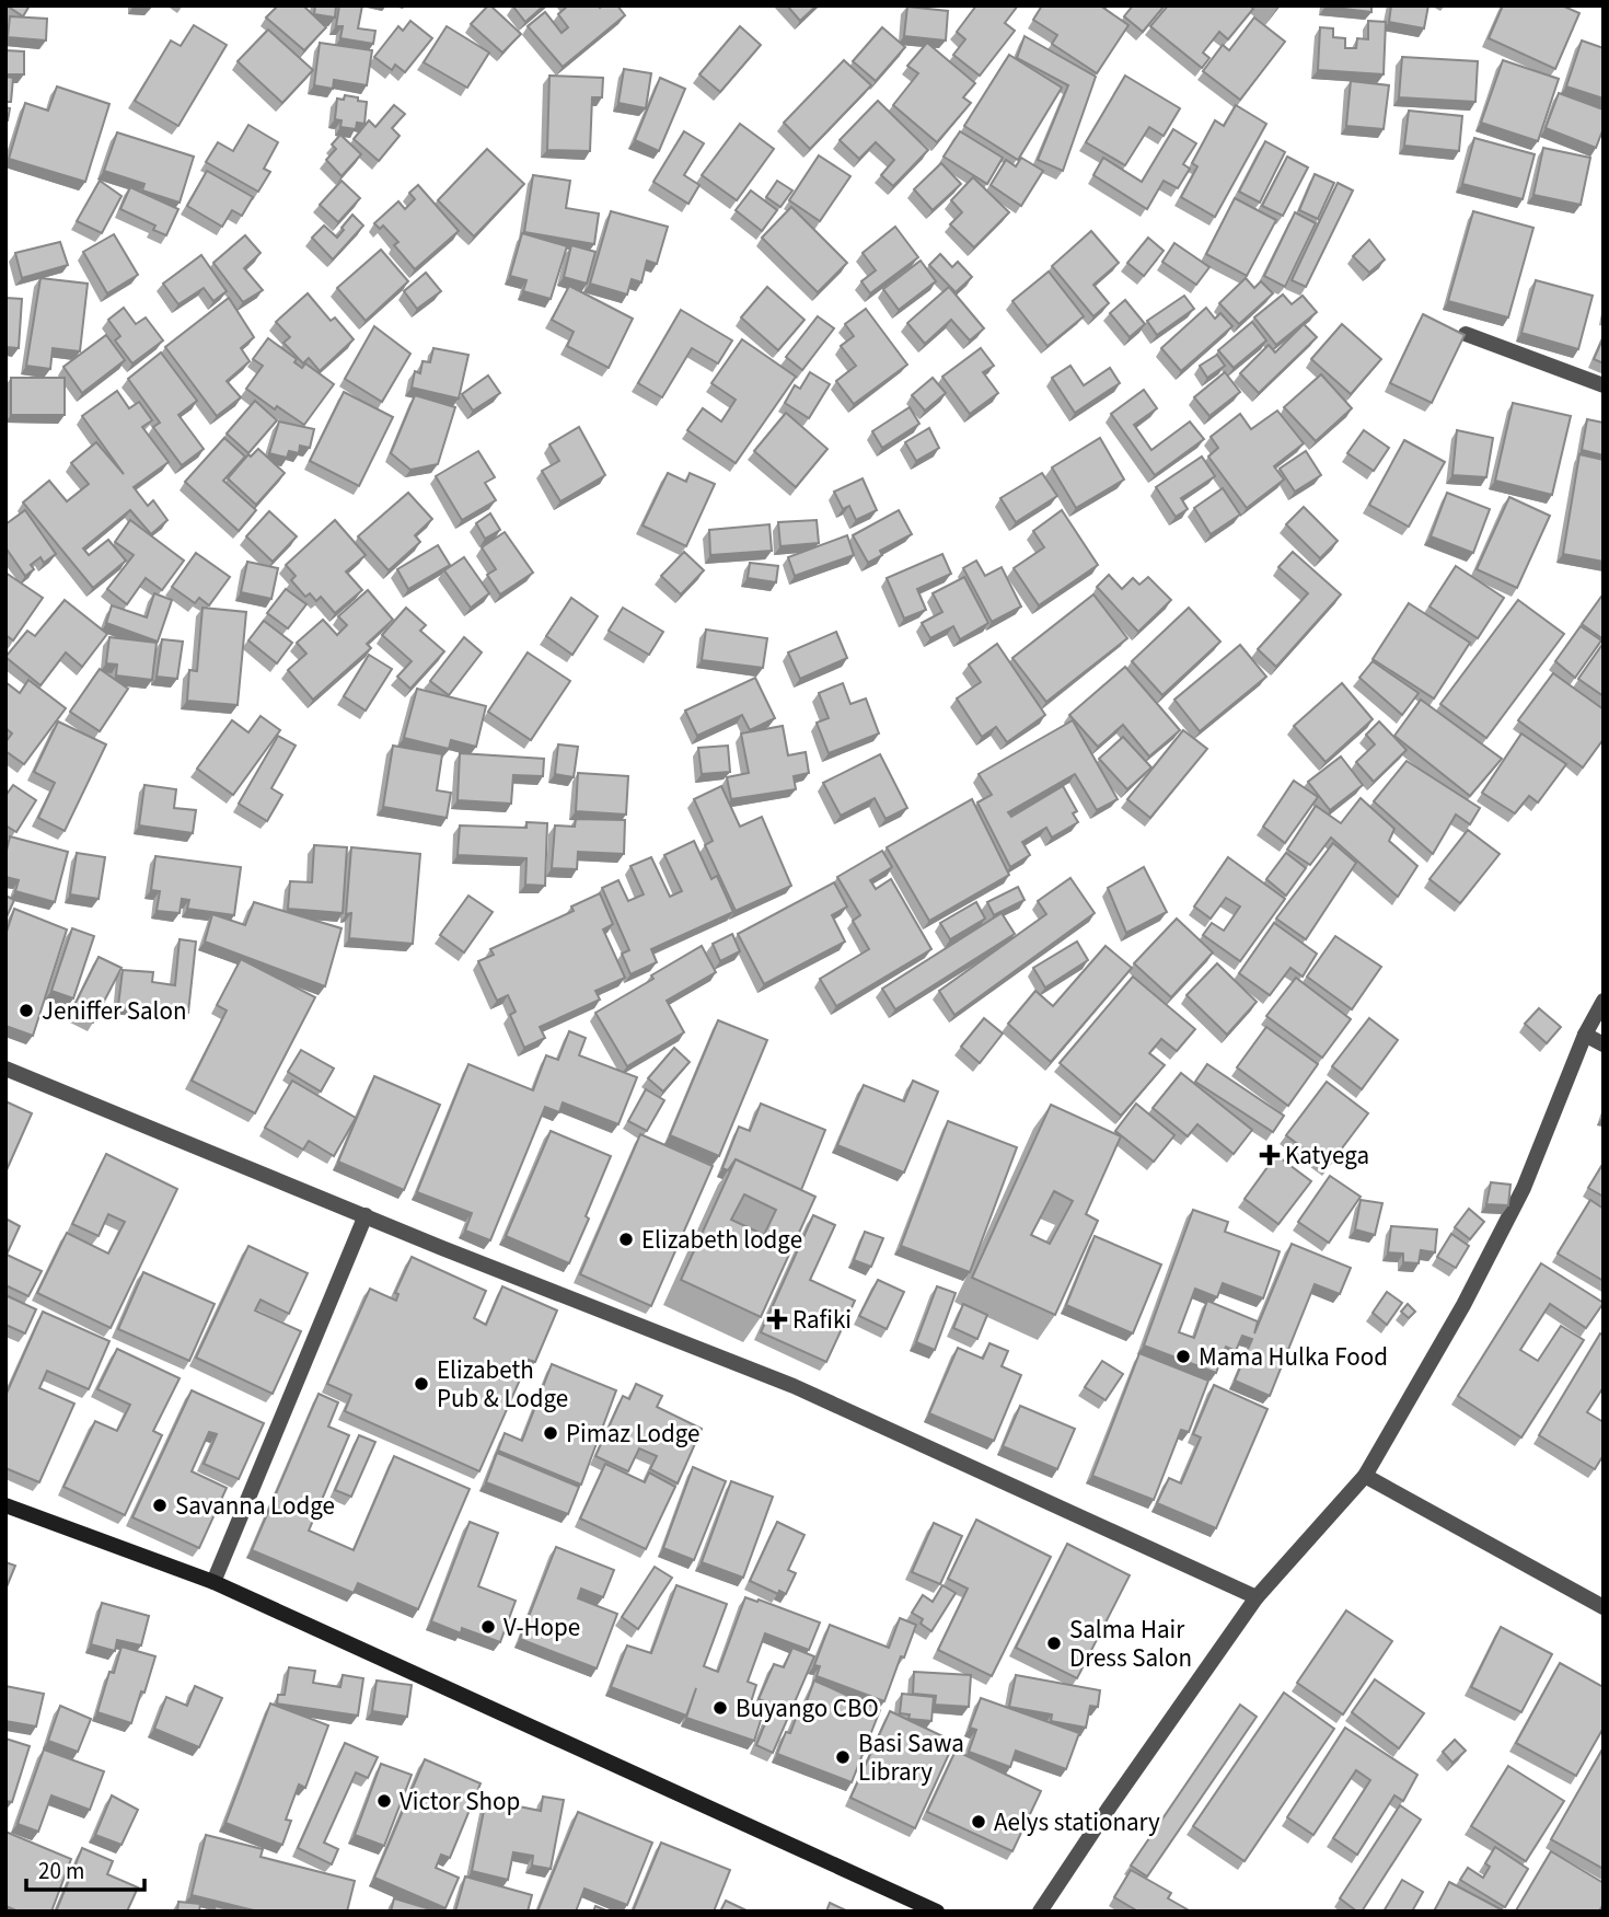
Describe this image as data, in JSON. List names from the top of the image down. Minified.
{"places":{"other":["Jeniffer Salon","Elizabeth lodge","Mama Hulka Food","Elizabeth Pub & Lodge","Pimaz Lodge","Savanna Lodge","V-Hope","Salma Hair Dress Salon","Buyango CBO","Basi Sawa Library","Victor Shop","Aelys stationary"],"health":["Katyega","Rafiki"]},"scale_bar":"20 m"}
